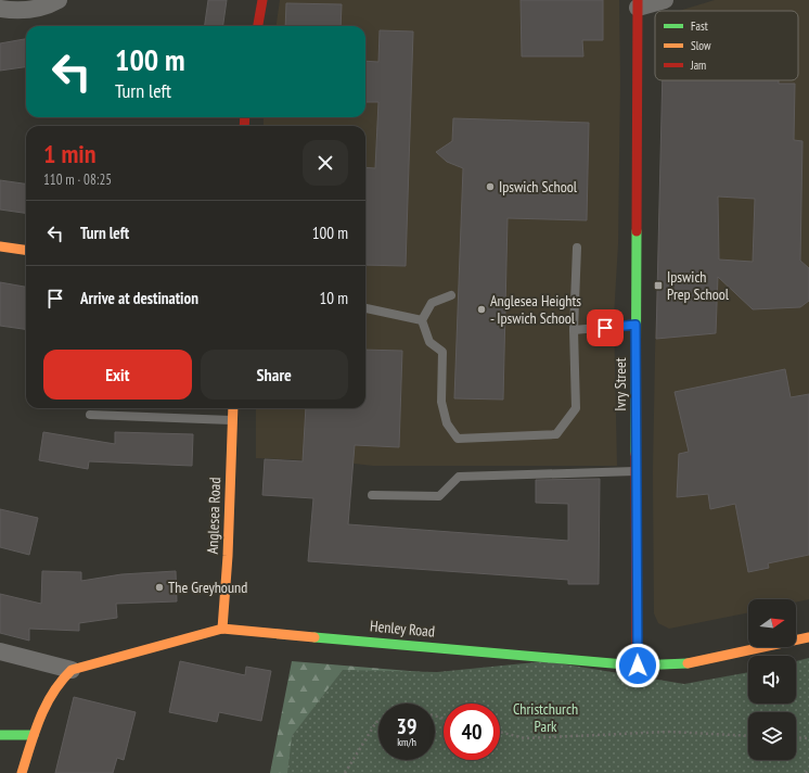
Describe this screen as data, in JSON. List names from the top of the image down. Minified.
{"streets":{"street":["Ivry Street","Anglesea Road","Henley Road"]},"crossings":[["Ivry Street","Henley Road"],["Anglesea Road","Henley Road"]],"parks":["Christchurch Park"],"places":{"other":["Ipswich School","Anglesea Heights - Ipswich School","The Greyhound"],"transit":["Ipswich Prep School"]},"legend":["Fast","Slow","Jam"],"north":"right","page":{"turn":["100 m","Turn left"],"heading":["1 min","110 m · 08:25"],"list":[{"name":"Turn left","value":"100 m"},{"name":"Arrive at destination","value":"10 m"}],"buttons":["Exit","Share"],"speed":"39 km/h","limit":"40"}}
